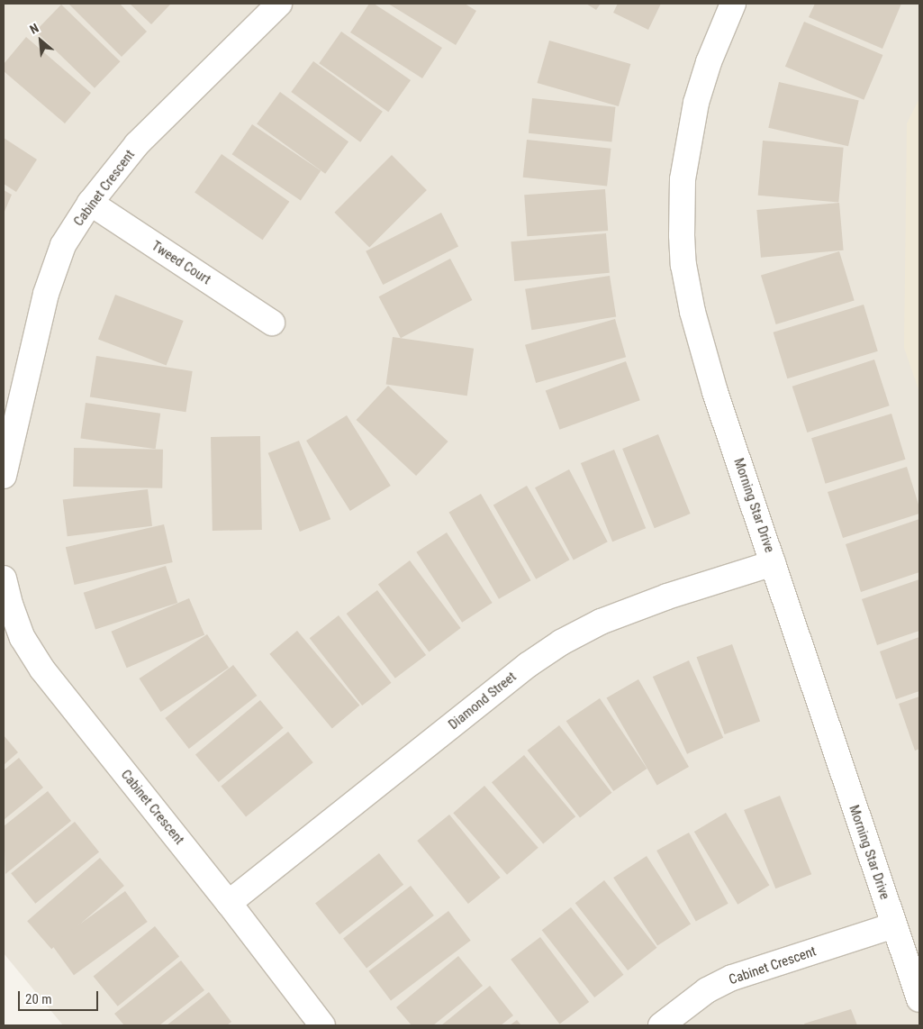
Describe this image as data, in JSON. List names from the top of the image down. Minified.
{"streets":{"street":["Cabinet Crescent","Tweed Court","Morning Star Drive","Diamond Street"]},"crossings":[["Cabinet Crescent","Tweed Court"],["Cabinet Crescent","Morning Star Drive"],["Cabinet Crescent","Diamond Street"],["Morning Star Drive","Diamond Street"]],"scale_bar":"20 m","north":"top left"}
